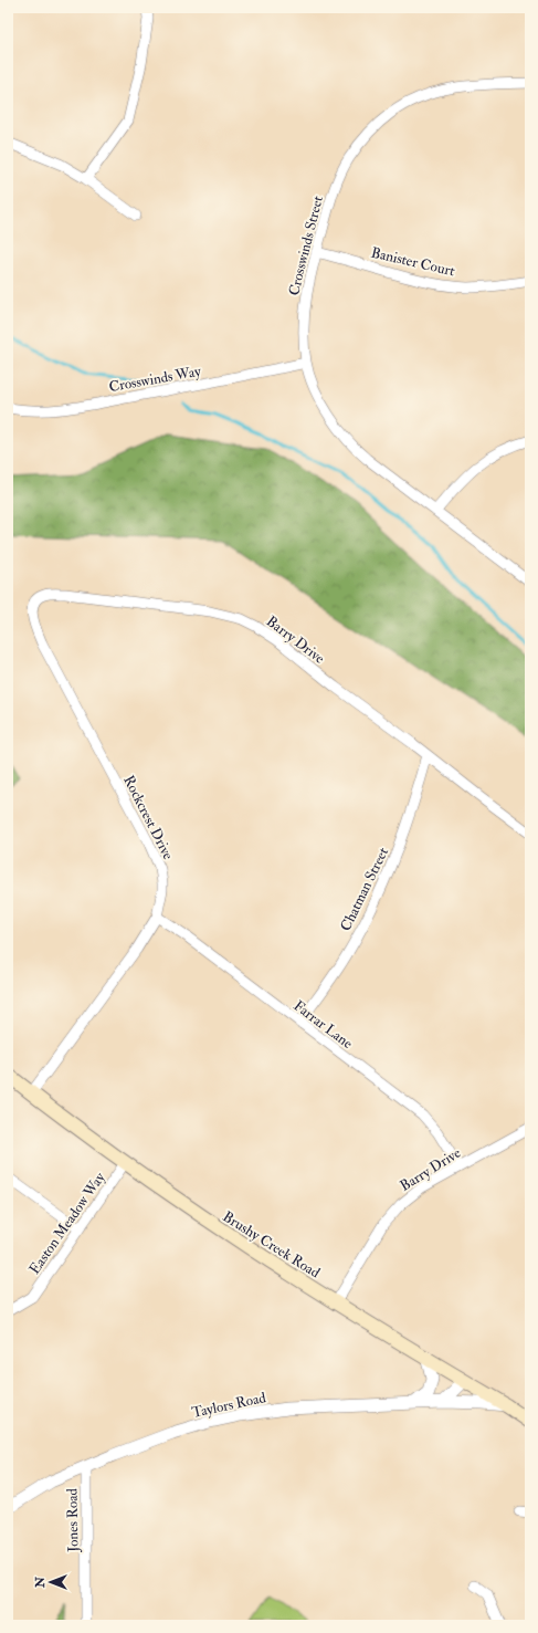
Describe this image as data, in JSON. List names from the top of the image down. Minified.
{"streets":{"main road":["Brushy Creek Road"],"street":["Crosswinds Street","Banister Court","Crosswinds Way","Barry Drive","Rockcrest Drive","Chatman Street","Farrar Lane","Easton Meadow Way","Taylors Road","Jones Road"]},"crossings":[["Crosswinds Street","Banister Court"],["Crosswinds Street","Crosswinds Way"],["Barry Drive","Rockcrest Drive"],["Barry Drive","Chatman Street"],["Barry Drive","Farrar Lane"],["Barry Drive","Brushy Creek Road"],["Rockcrest Drive","Farrar Lane"],["Rockcrest Drive","Brushy Creek Road"],["Chatman Street","Farrar Lane"],["Easton Meadow Way","Brushy Creek Road"],["Brushy Creek Road","Taylors Road"],["Taylors Road","Jones Road"]],"north":"left"}
